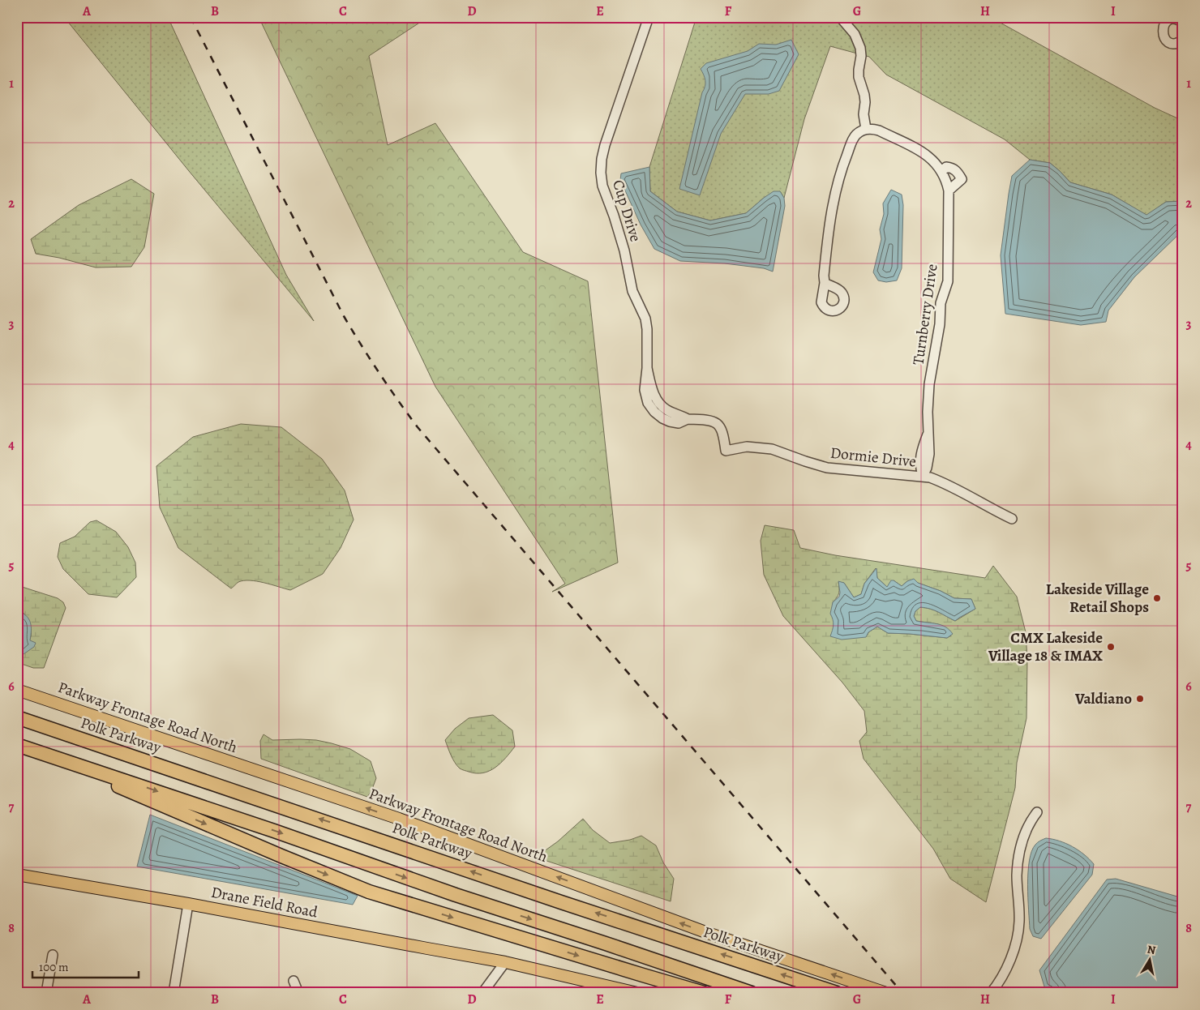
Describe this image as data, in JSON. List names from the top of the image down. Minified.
{"streets":{"highway":["Polk Parkway"],"main road":["Parkway Frontage Road North","Drane Field Road"],"street":["Cup Drive","Turnberry Drive","Dormie Drive"]},"crossings":[["Cup Drive","Dormie Drive"],["Turnberry Drive","Dormie Drive"]],"one_way":["Parkway Frontage Road North"],"places":["Lakeside Village Retail Shops","CMX Lakeside Village 18 & IMAX","Valdiano"],"scale_bar":"100 m","north":"top","grid":{"columns":["A","B","C","D","E","F","G","H","I"],"rows":["1","2","3","4","5","6","7","8"]}}
